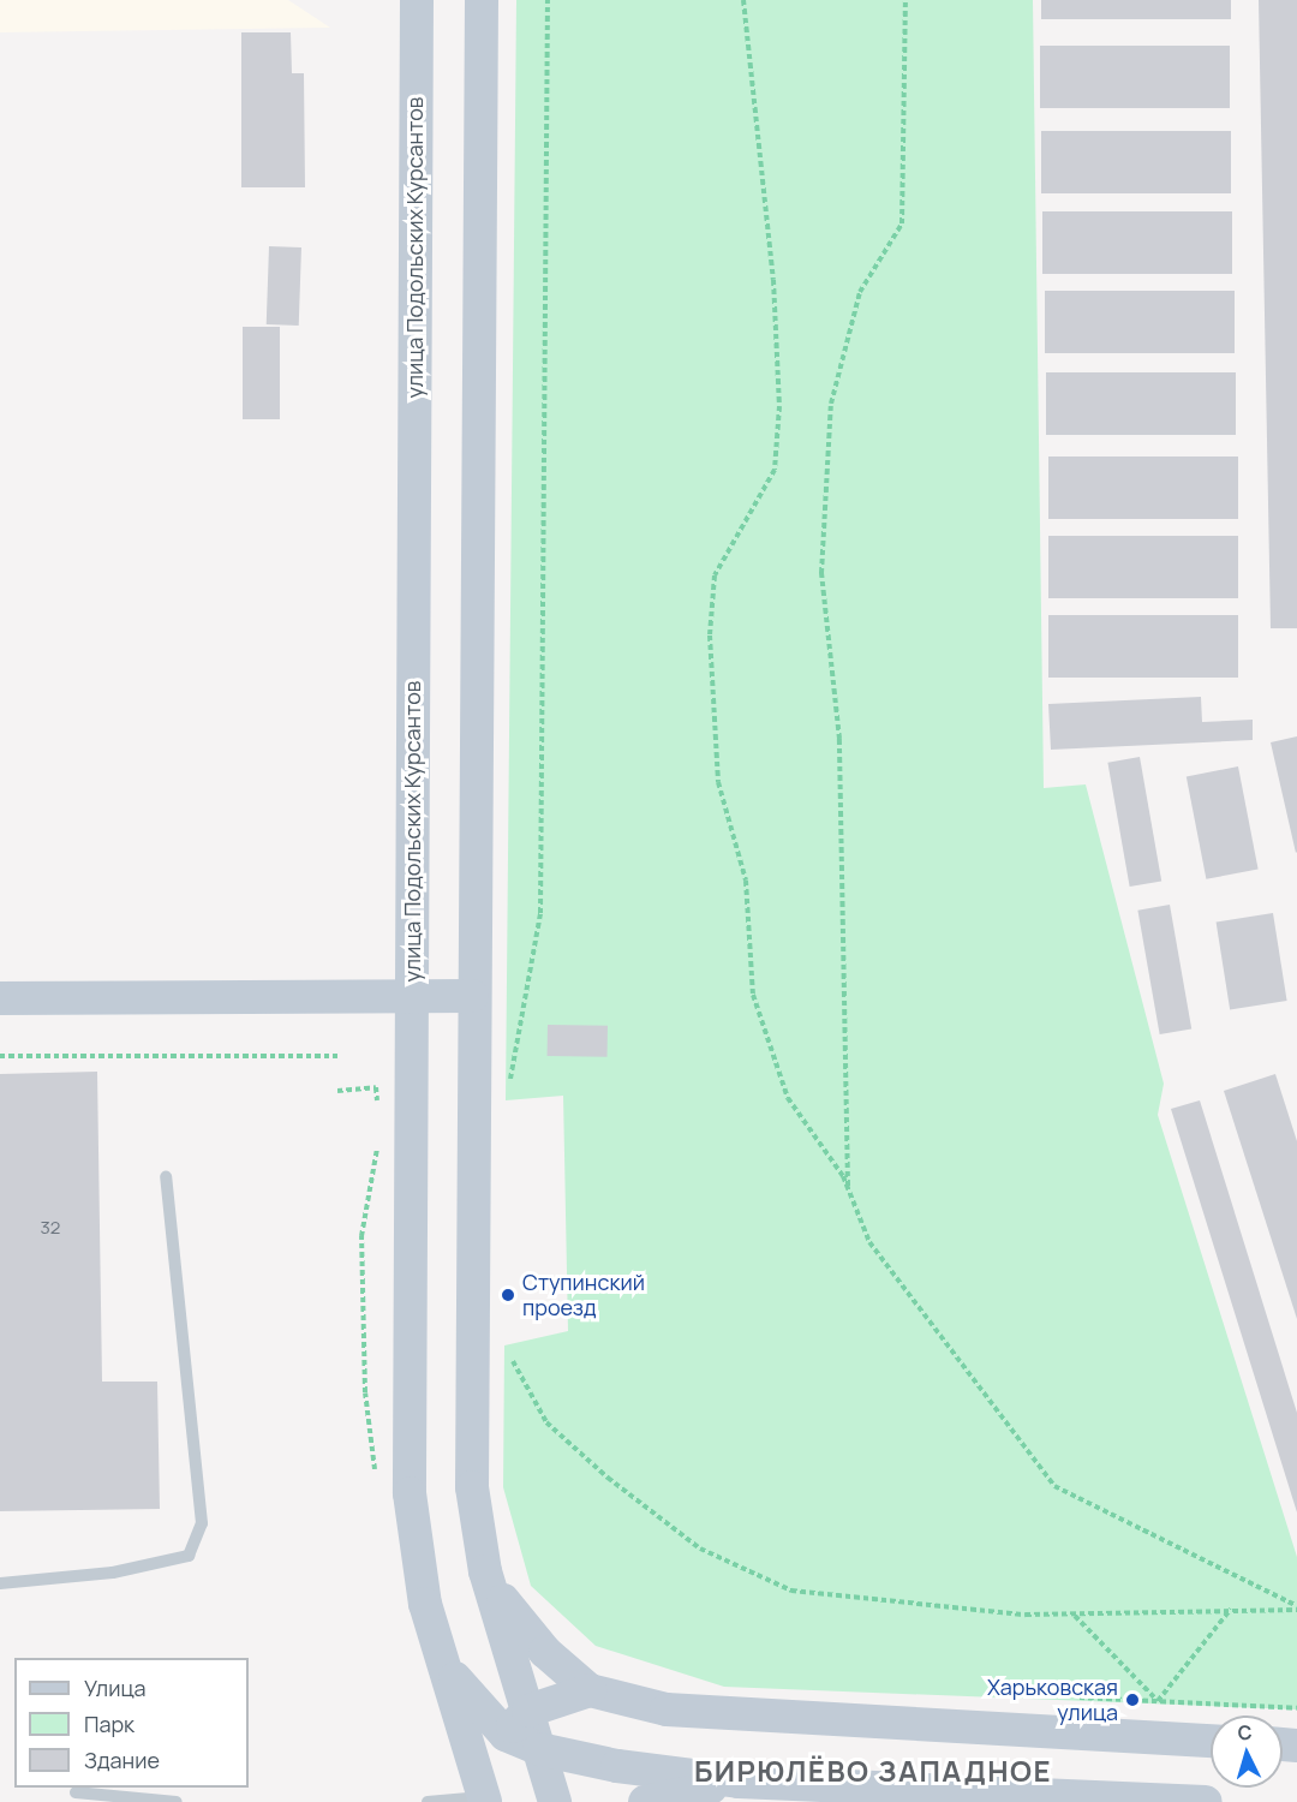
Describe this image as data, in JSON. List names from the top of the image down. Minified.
{"streets":{"main road":["улица Подольских Курсантов"]},"districts":["БИРЮЛЁВО ЗАПАДНОЕ"],"places":["Ступинский проезд","Харьковская улица"],"house_numbers":["32"],"legend":["Улица","Парк","Здание"],"north":"top"}
